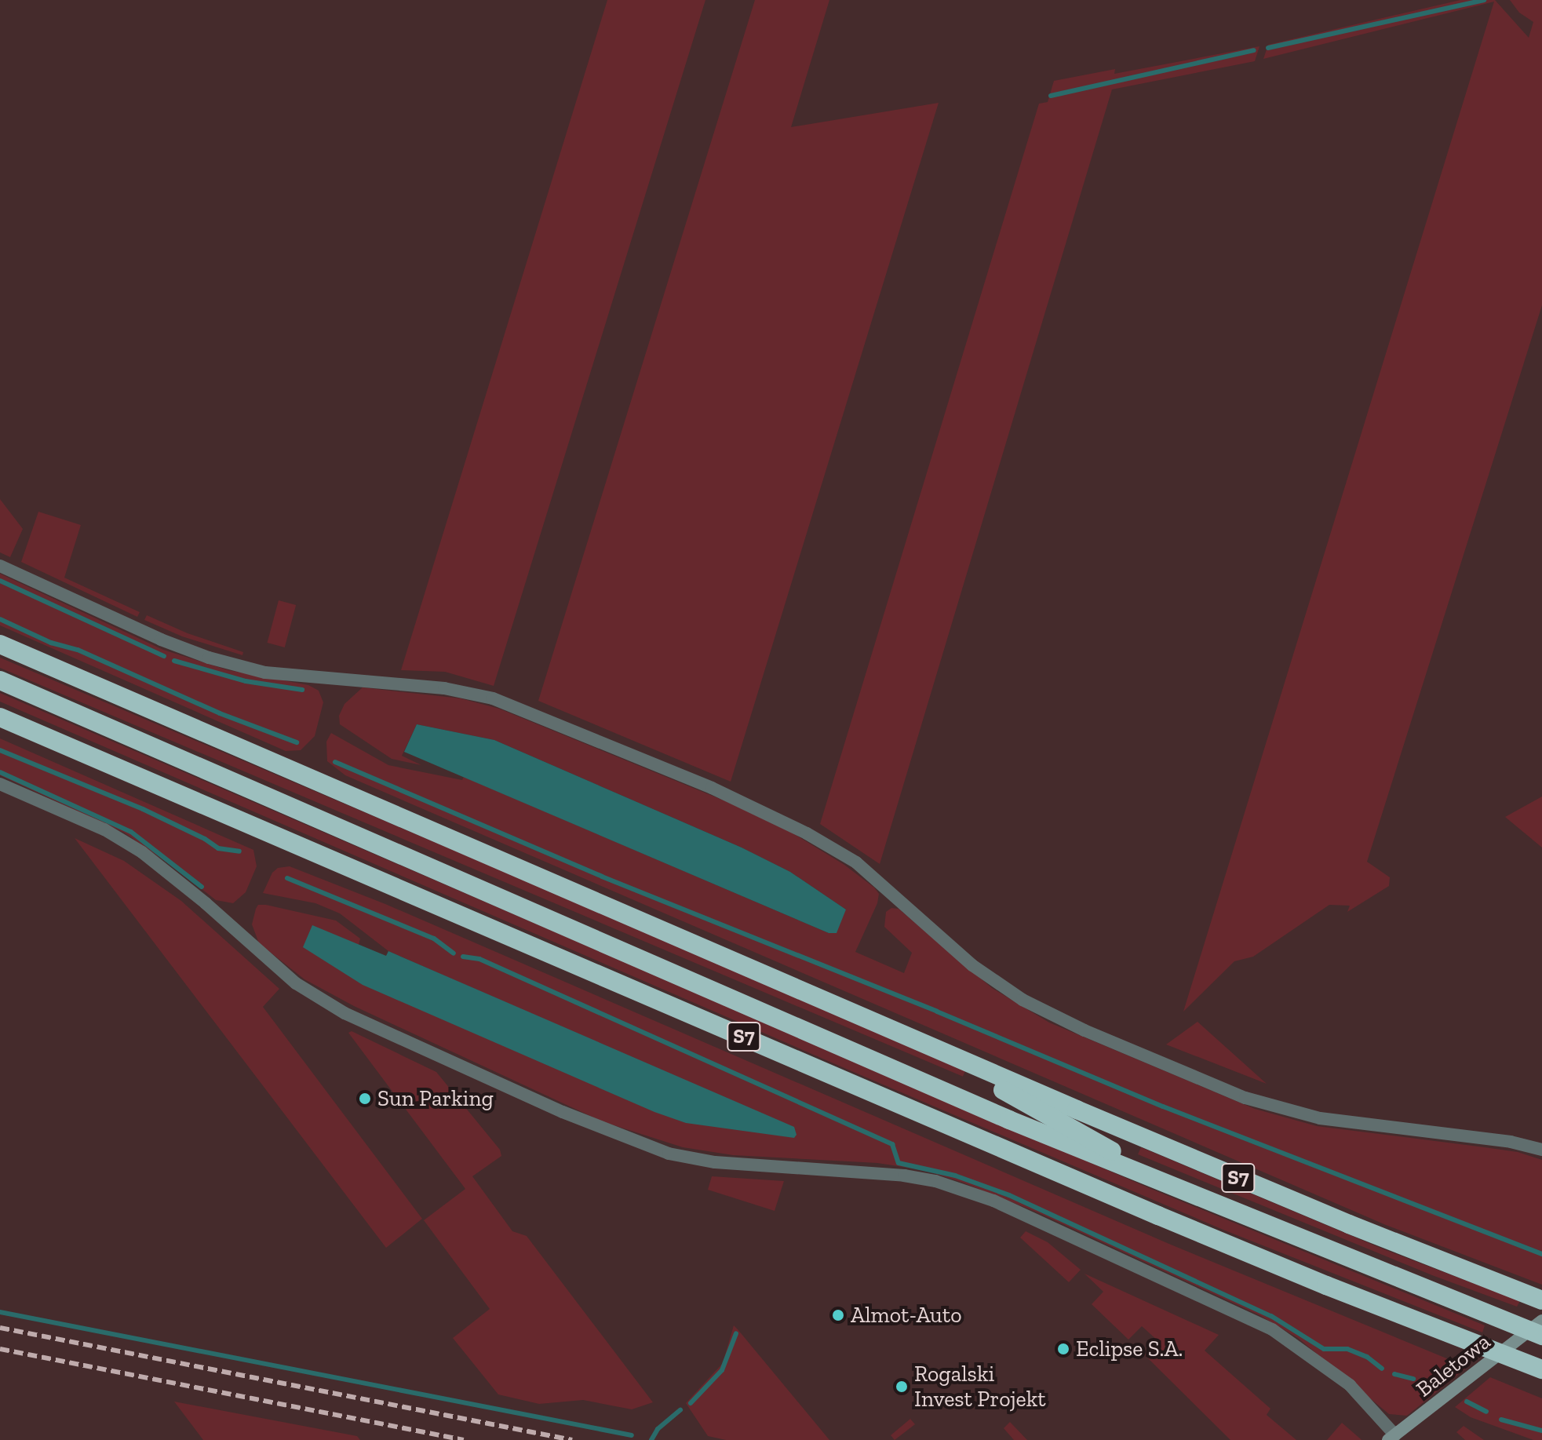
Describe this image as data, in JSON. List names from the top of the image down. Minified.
{"streets":{"highway":["S7"],"street":["Baletowa"]},"places":["Sun Parking","Almot-Auto","Eclipse S.A.","Rogalski Invest Projekt"]}
